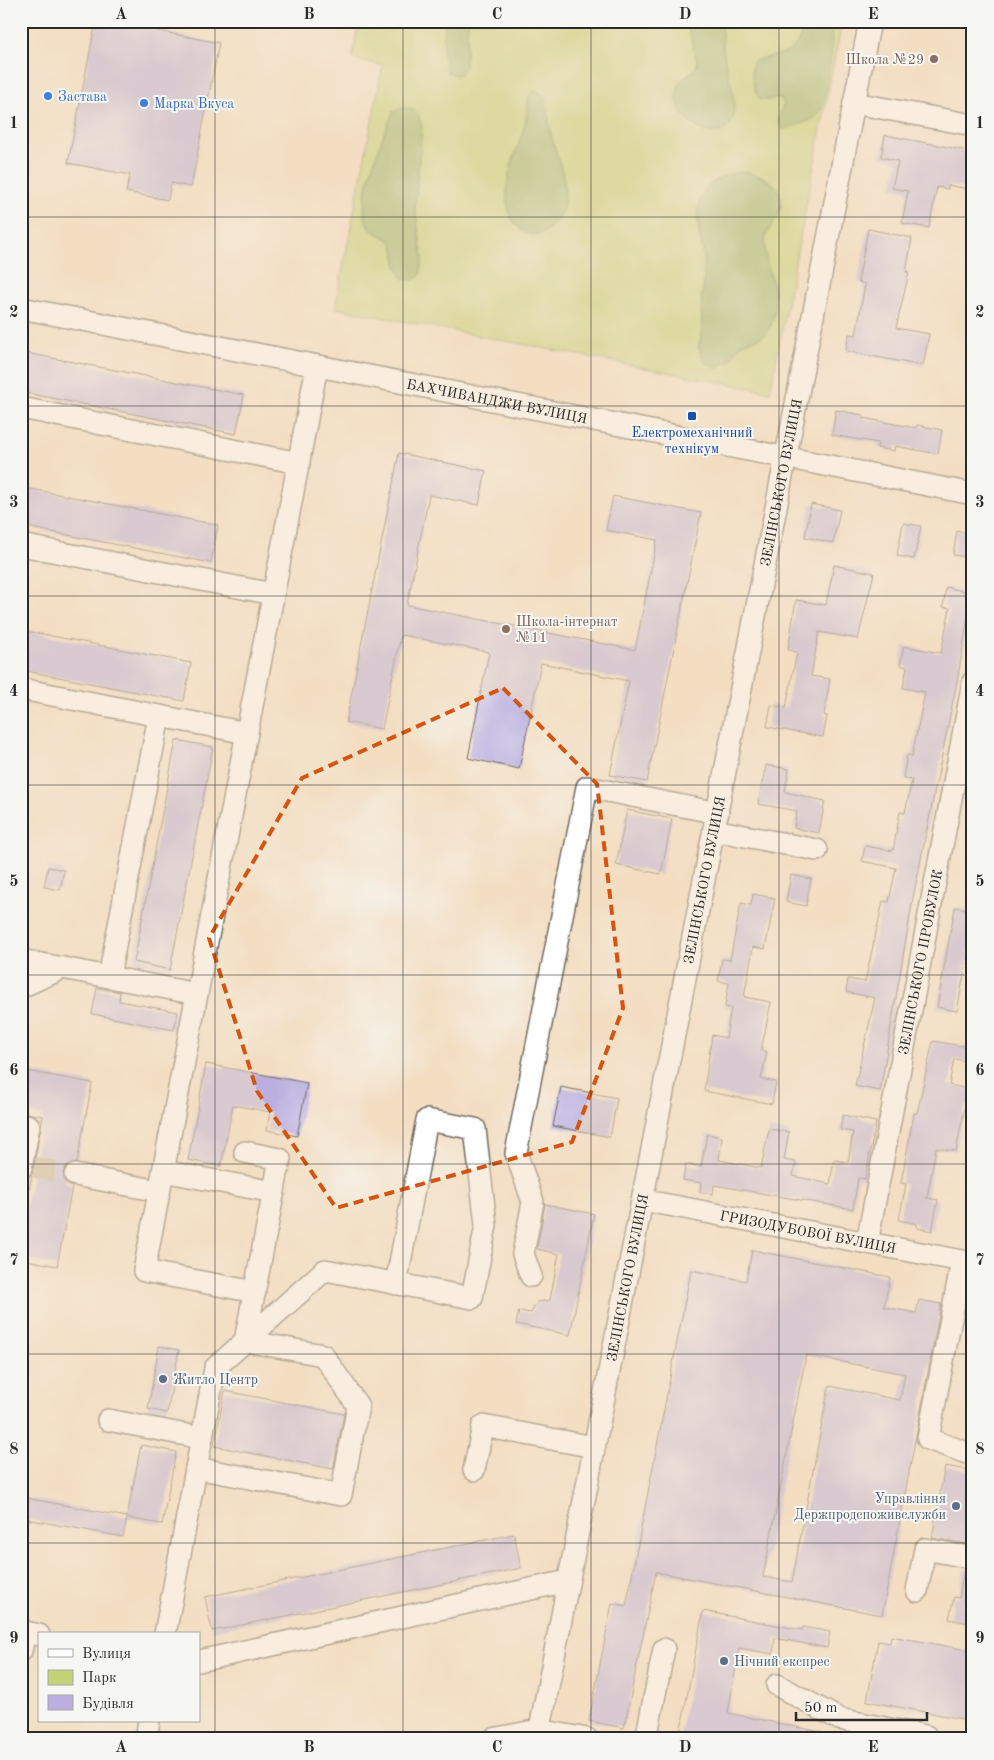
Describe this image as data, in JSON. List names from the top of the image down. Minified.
{"streets":{"street":["БАХЧИВАНДЖИ ВУЛИЦЯ","ЗЕЛІНСЬКОГО ВУЛИЦЯ","ЗЕЛІНСЬКОГО ПРОВУЛОК","ГРИЗОДУБОВОЇ ВУЛИЦЯ"]},"crossings":[["БАХЧИВАНДЖИ ВУЛИЦЯ","ЗЕЛІНСЬКОГО ВУЛИЦЯ"],["ЗЕЛІНСЬКОГО ВУЛИЦЯ","ГРИЗОДУБОВОЇ ВУЛИЦЯ"],["ЗЕЛІНСЬКОГО ПРОВУЛОК","ГРИЗОДУБОВОЇ ВУЛИЦЯ"]],"places":{"other":["Школа №29","Застава","Марка Вкуса","Школа-інтернат №11","Житло Центр","Управління Держпродспоживслужби","Нічний експрес"],"transit":["Електромеханічний технікум"]},"legend":["Вулиця","Парк","Будівля"],"scale_bar":"50 m","grid":{"columns":["A","B","C","D","E"],"rows":["1","2","3","4","5","6","7","8","9"]}}
